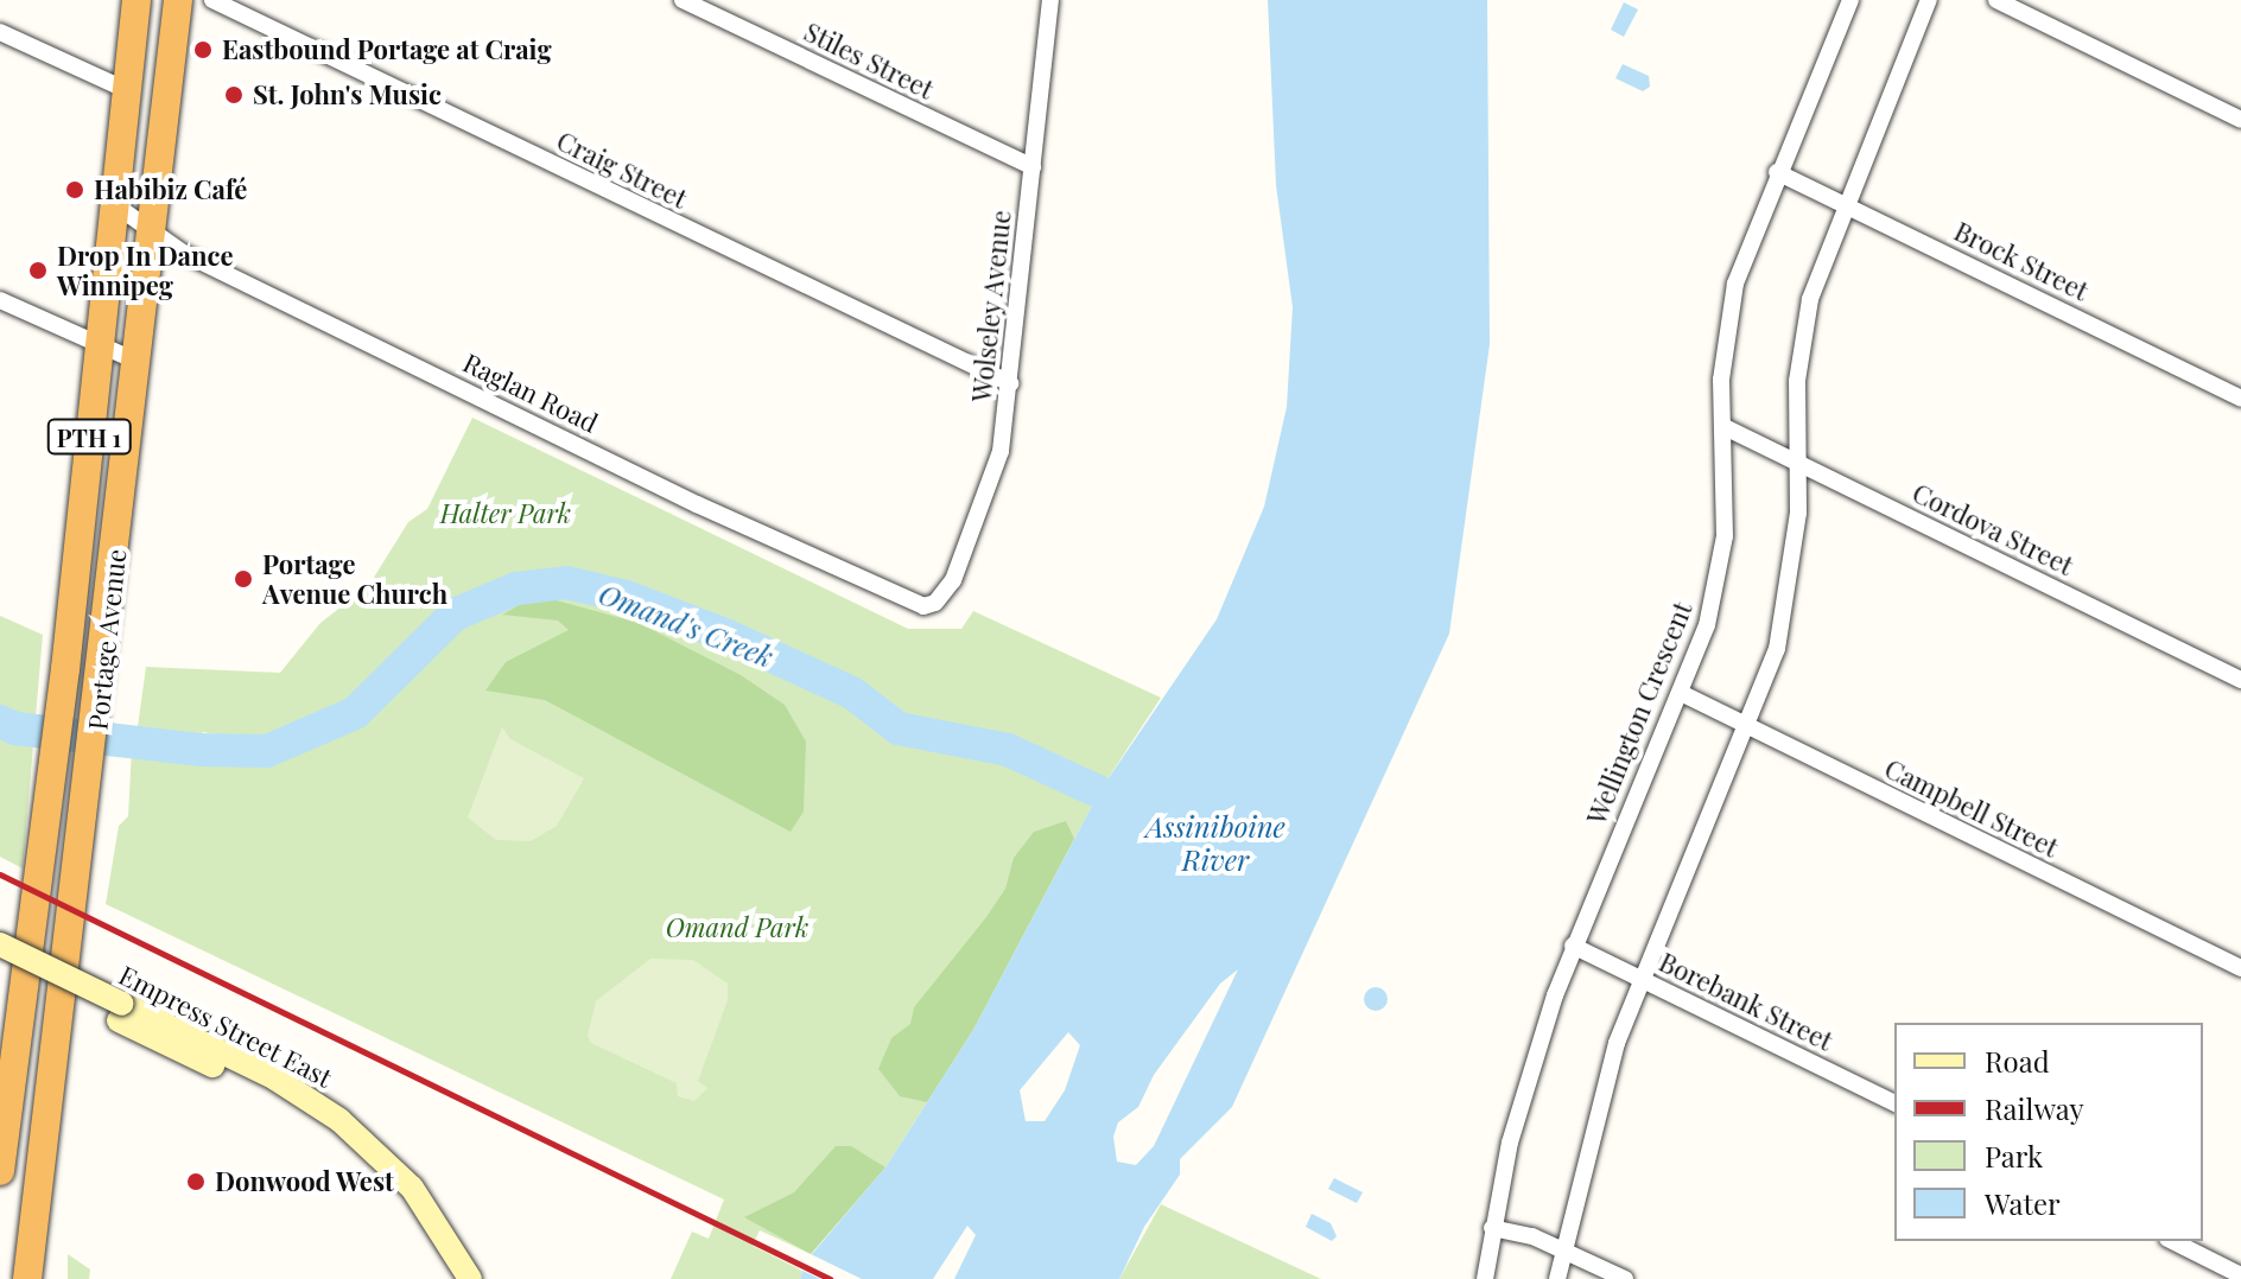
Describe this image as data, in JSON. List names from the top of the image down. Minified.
{"streets":{"highway":["PTH 1","Portage Avenue"],"main road":["Empress Street East"],"street":["Stiles Street","Craig Street","Brock Street","Wolseley Avenue","Raglan Road","Cordova Street","Wellington Crescent","Campbell Street","Borebank Street"]},"crossings":[["Stiles Street","Wolseley Avenue"],["Craig Street","Wolseley Avenue"],["Brock Street","Wellington Crescent"],["Wolseley Avenue","Raglan Road"],["Raglan Road","Portage Avenue"],["Cordova Street","Wellington Crescent"],["Wellington Crescent","Campbell Street"],["Wellington Crescent","Borebank Street"]],"water":["Omand's Creek","Assiniboine River"],"parks":["Halter Park","Omand Park"],"places":["Eastbound Portage at Craig","St. John's Music","Habibiz Café","Drop In Dance Winnipeg","Portage Avenue Church","Donwood West"],"legend":["Road","Railway","Park","Water"]}
